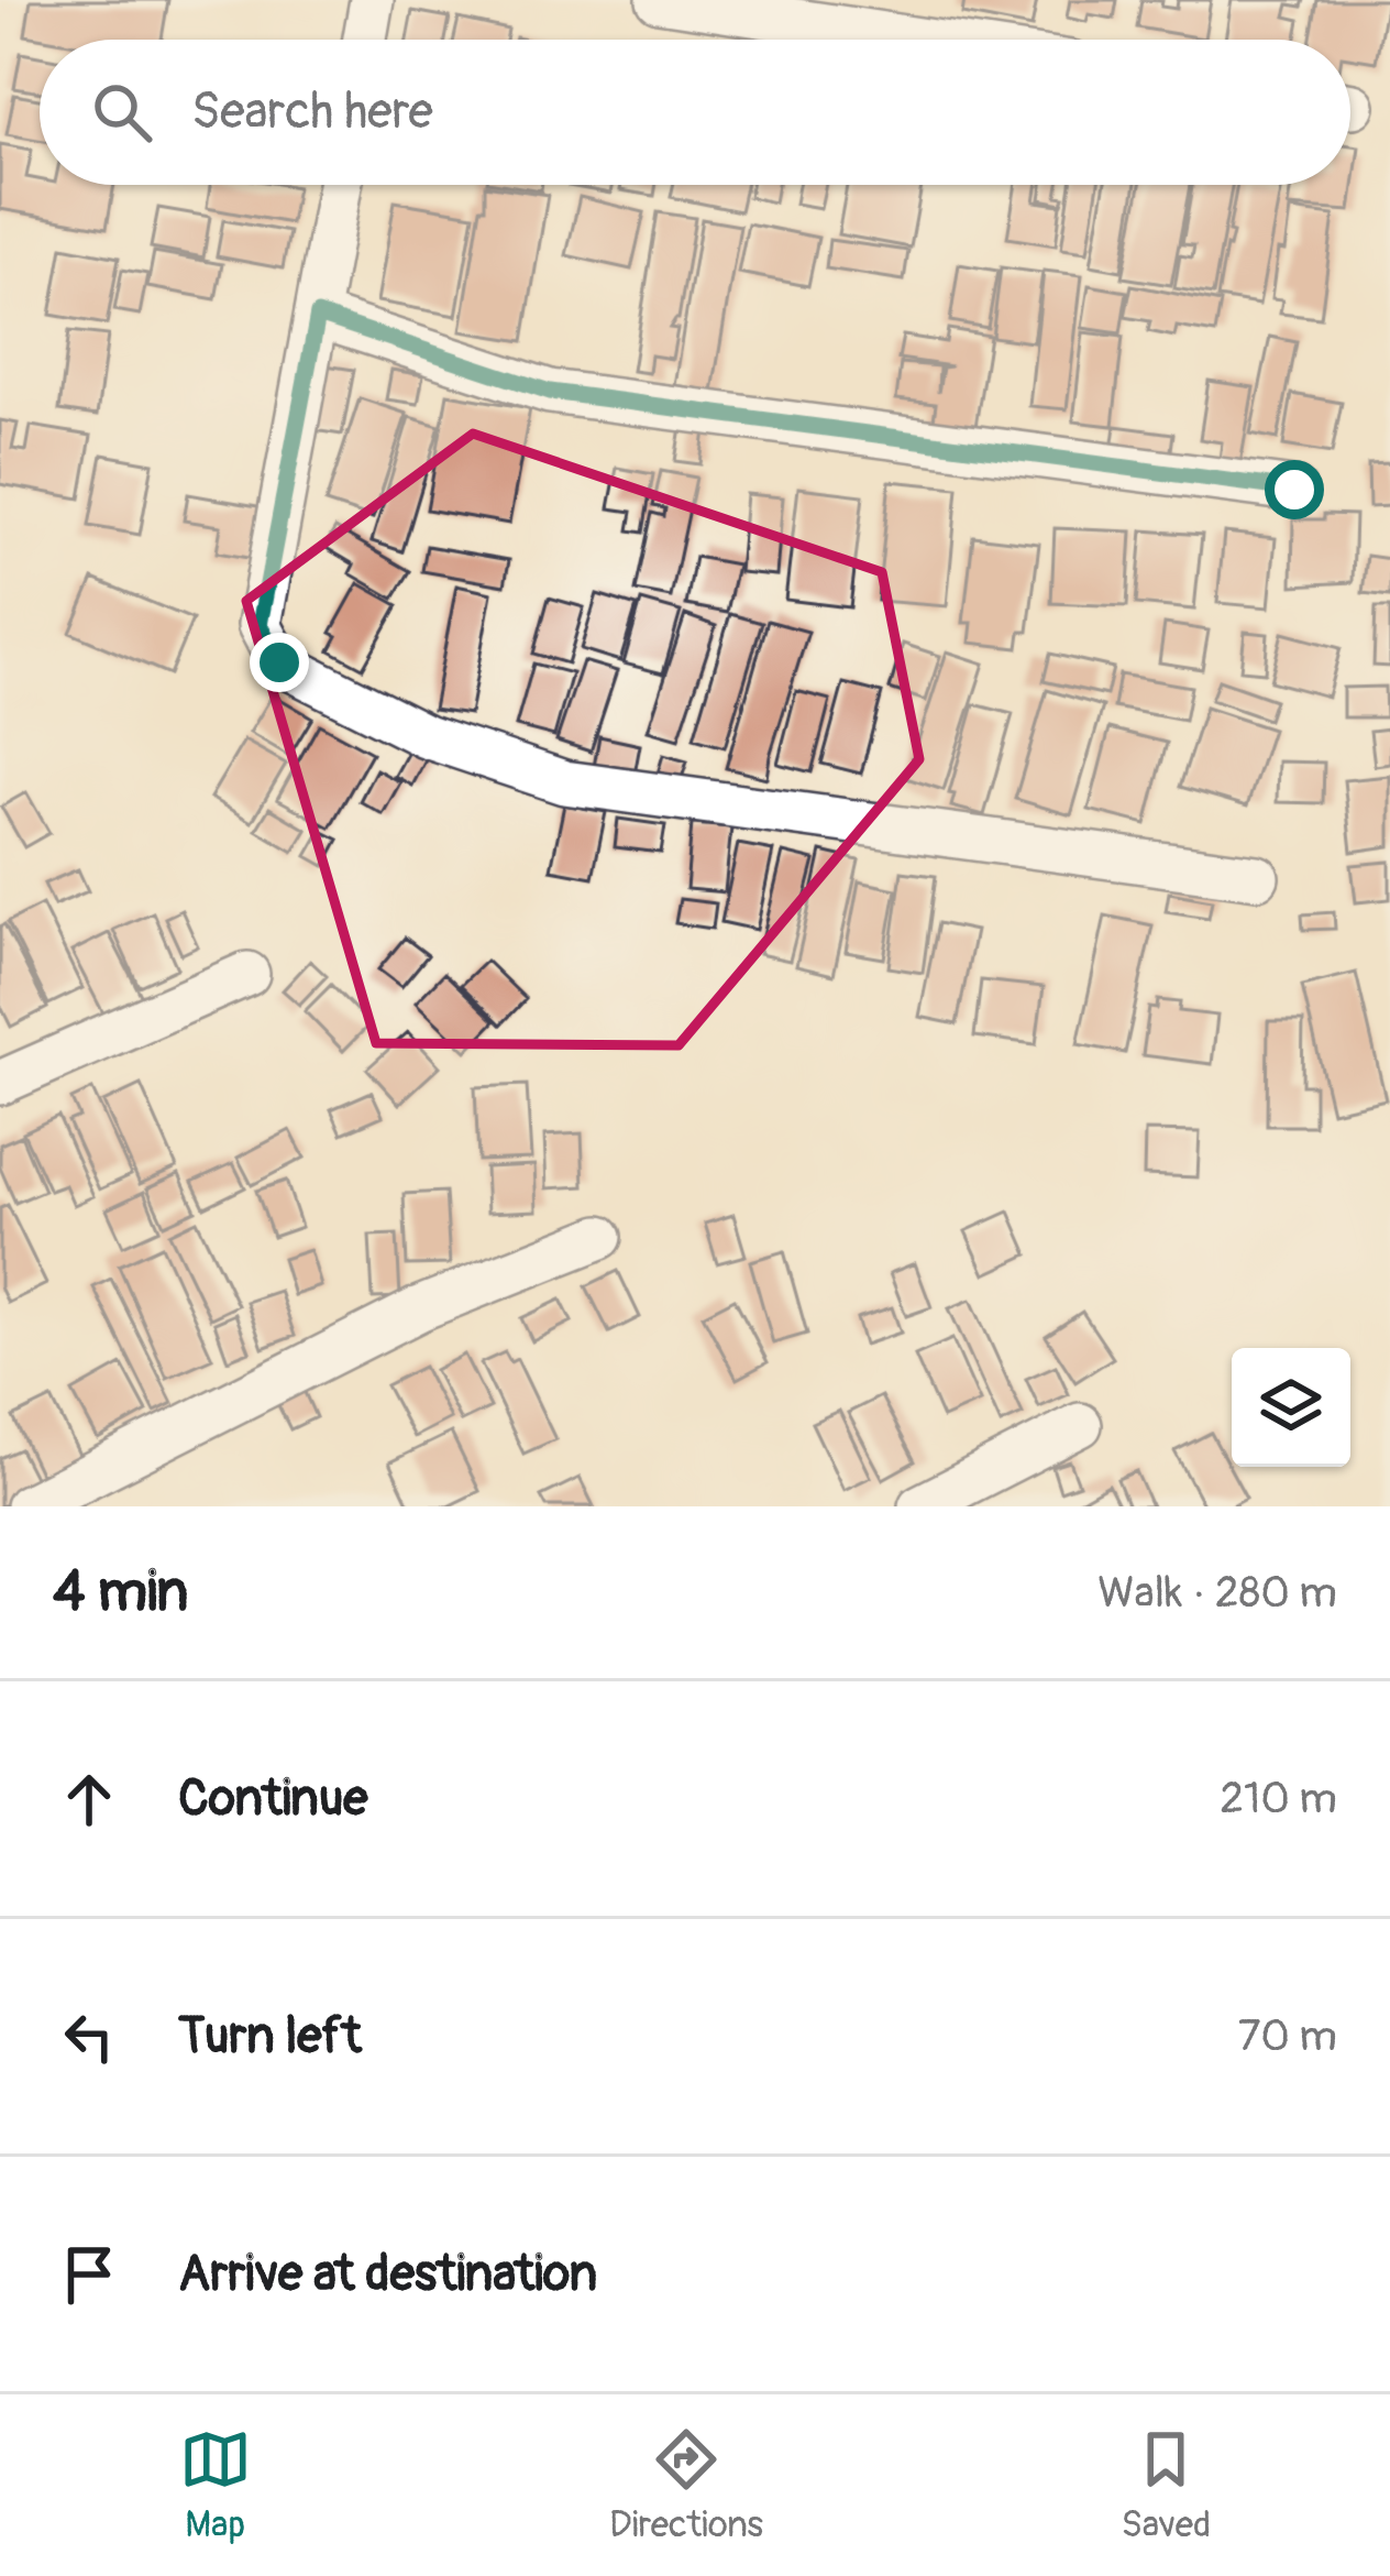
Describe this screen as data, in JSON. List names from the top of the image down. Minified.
{"page":{"search":"Search here","heading":["4 min","Walk · 280 m"],"list":[["Continue","210 m"],["Turn left","70 m"],"Arrive at destination"],"nav":["Map","Directions","Saved"]}}
